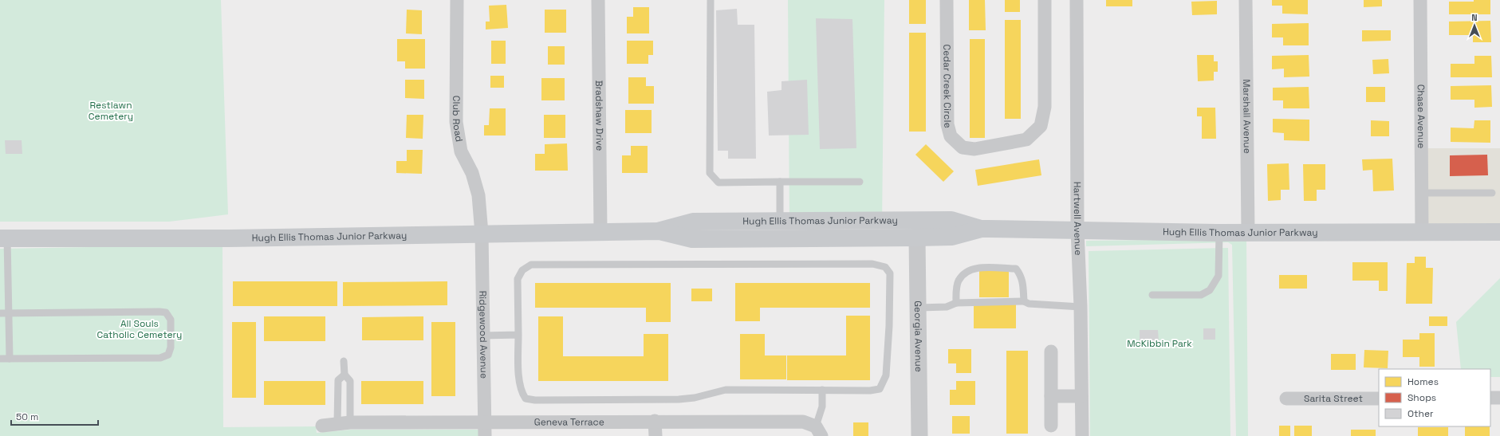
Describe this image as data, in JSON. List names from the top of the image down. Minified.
{"streets":{"main road":["Hugh Ellis Thomas Junior Parkway"],"street":["Cedar Creek Circle","Bradshaw Drive","Marshall Avenue","Chase Avenue","Club Road","Hartwell Avenue","Ridgewood Avenue","Georgia Avenue","Sarita Street","Geneva Terrace"]},"crossings":[["Bradshaw Drive","Hugh Ellis Thomas Junior Parkway"],["Marshall Avenue","Hugh Ellis Thomas Junior Parkway"],["Chase Avenue","Hugh Ellis Thomas Junior Parkway"],["Club Road","Hugh Ellis Thomas Junior Parkway"],["Club Road","Ridgewood Avenue"],["Hartwell Avenue","Hugh Ellis Thomas Junior Parkway"],["Hugh Ellis Thomas Junior Parkway","Ridgewood Avenue"],["Hugh Ellis Thomas Junior Parkway","Georgia Avenue"],["Ridgewood Avenue","Geneva Terrace"]],"parks":["Restlawn Cemetery","All Souls Catholic Cemetery","McKibbin Park"],"legend":["Homes","Shops","Other"],"scale_bar":"50 m","north":"top"}
